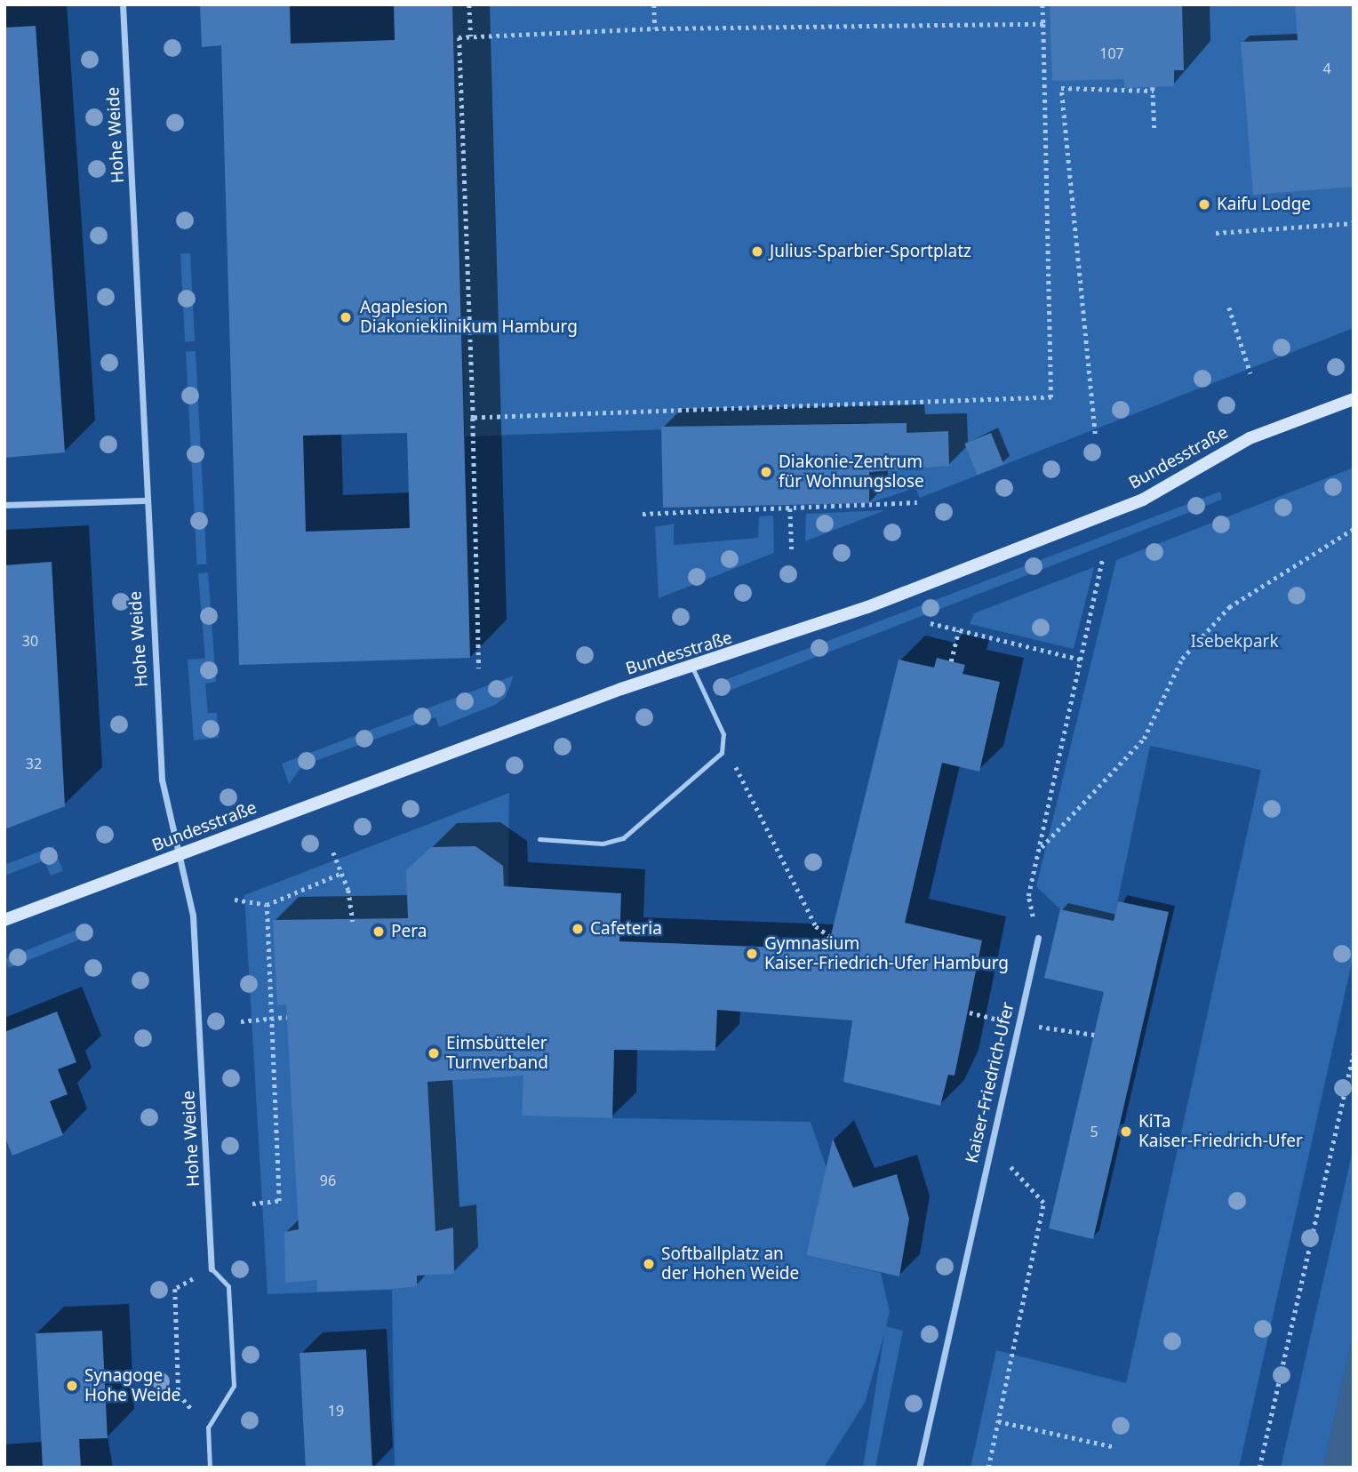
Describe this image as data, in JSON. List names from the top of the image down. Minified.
{"streets":{"street":["Hohe Weide","Bundesstraße","Kaiser-Friedrich-Ufer"]},"crossings":[["Hohe Weide","Bundesstraße"]],"parks":["Isebekpark"],"places":["Kaifu Lodge","Julius-Sparbier-Sportplatz","Agaplesion Diakonieklinikum Hamburg","Diakonie-Zentrum für Wohnungslose","Cafeteria","Pera","Gymnasium Kaiser-Friedrich-Ufer Hamburg","Eimsbütteler Turnverband","KiTa Kaiser-Friedrich-Ufer","Softballplatz an der Hohen Weide","Synagoge Hohe Weide"],"house_numbers":["107","4","30","32","5","96","19"]}
